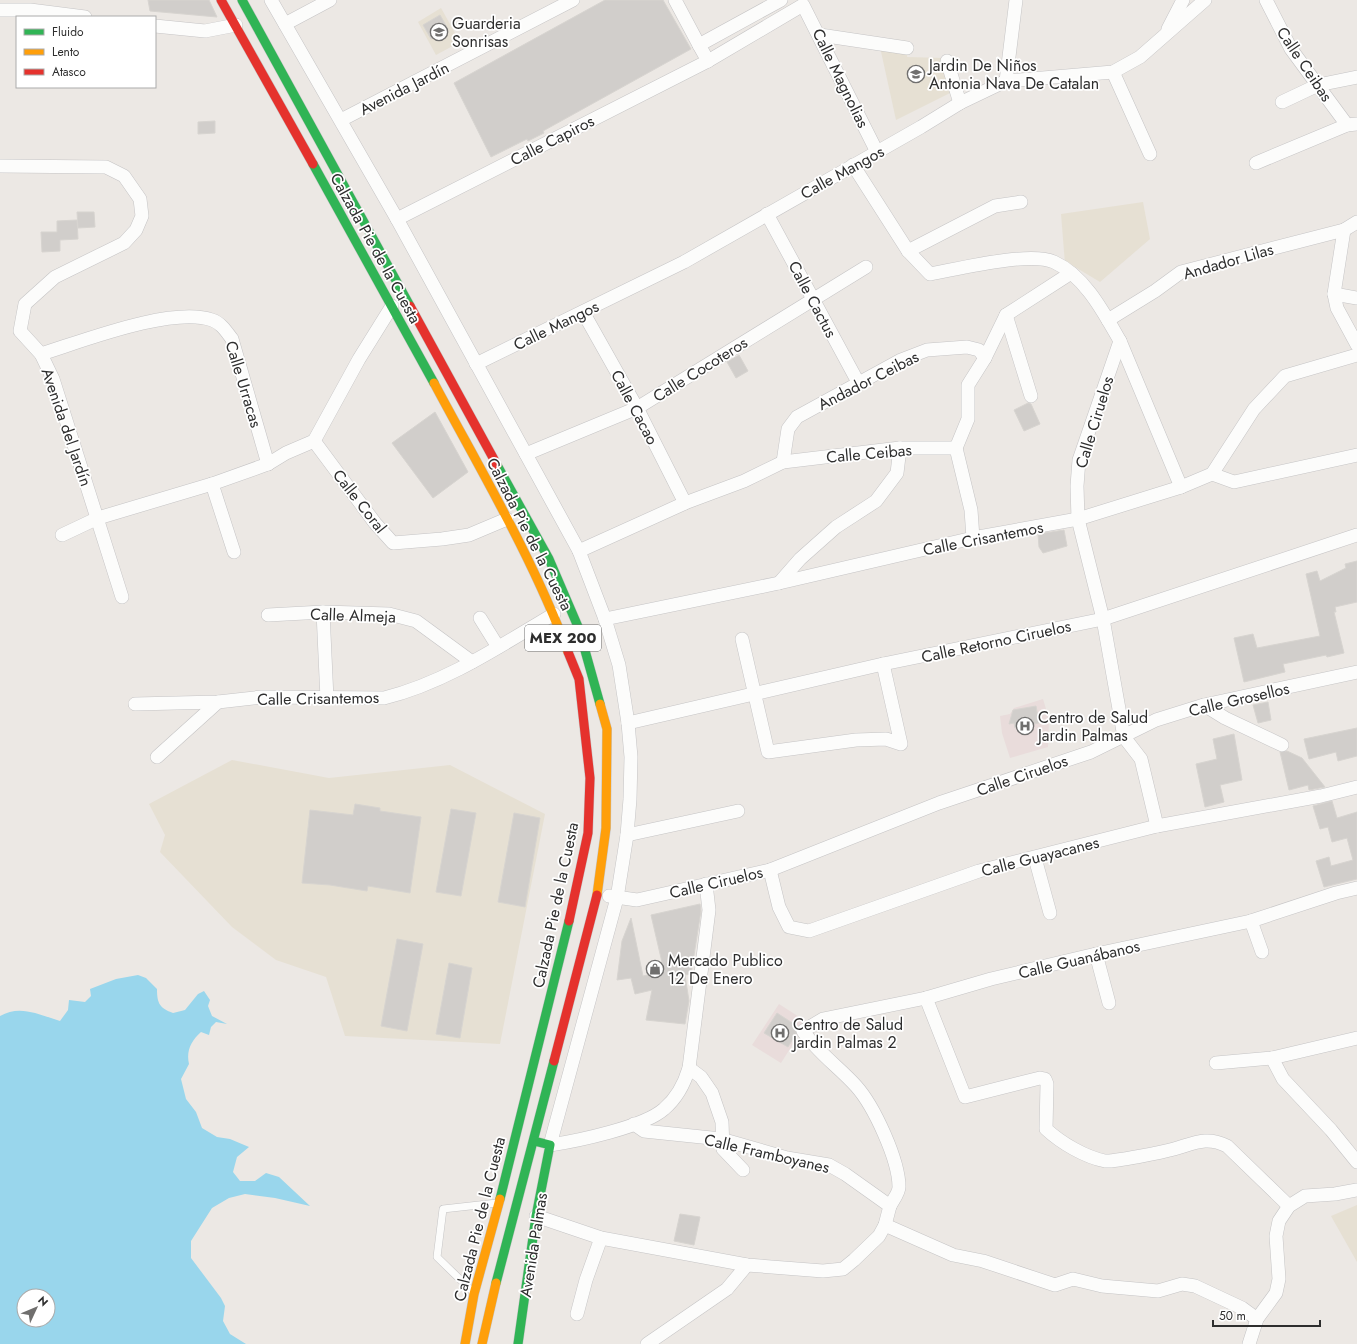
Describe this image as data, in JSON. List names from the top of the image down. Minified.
{"streets":{"main road":["Calzada Pie de la Cuesta","MEX 200","Avenida Palmas"],"street":["Calle Ceibas","Calle Magnolias","Avenida Jardín","Calle Capiros","Calle Mangos","Andador Lilas","Calle Cactus","Calle Cocoteros","Andador Ceibas","Calle Urracas","Calle Cacao","Calle Ciruelos","Avenida del Jardín","Calle Coral","Calle Crisantemos","Calle Almeja","Calle Retorno Ciruelos","Calle Grosellos","Calle Guayacanes","Calle Guanábanos","Calle Framboyanes"]},"crossings":[["Calle Ceibas","Andador Ceibas"],["Calle Ceibas","Calle Cacao"],["Calle Magnolias","Calle Capiros"],["Calle Magnolias","Calle Mangos"],["Calle Mangos","Calle Cactus"],["Calle Mangos","Calle Cacao"],["Calle Mangos","Calle Ciruelos"],["Calzada Pie de la Cuesta","Calle Ciruelos"],["Calzada Pie de la Cuesta","Calle Coral"],["Calzada Pie de la Cuesta","Calle Crisantemos"],["Andador Lilas","Calle Ciruelos"],["Calle Cactus","Calle Cocoteros"],["Calle Cactus","Andador Ceibas"],["Calle Cocoteros","Calle Cacao"],["Calle Urracas","Avenida del Jardín"],["Calle Ciruelos","Calle Crisantemos"],["Calle Ciruelos","Calle Retorno Ciruelos"],["Calle Ciruelos","Calle Grosellos"],["Calle Ciruelos","Calle Guayacanes"],["Calle Crisantemos","Calle Almeja"],["Calle Guanábanos","Calle Framboyanes"]],"places":{"school or university":["Guarderia Sonrisas","Jardin De Niños Antonia Nava De Catalan"],"hospital":["Centro de Salud Jardin Palmas","Centro de Salud Jardin Palmas 2"],"shop":["Mercado Publico 12 De Enero"]},"legend":["Fluido","Lento","Atasco"],"scale_bar":"50 m","north":"top right"}
